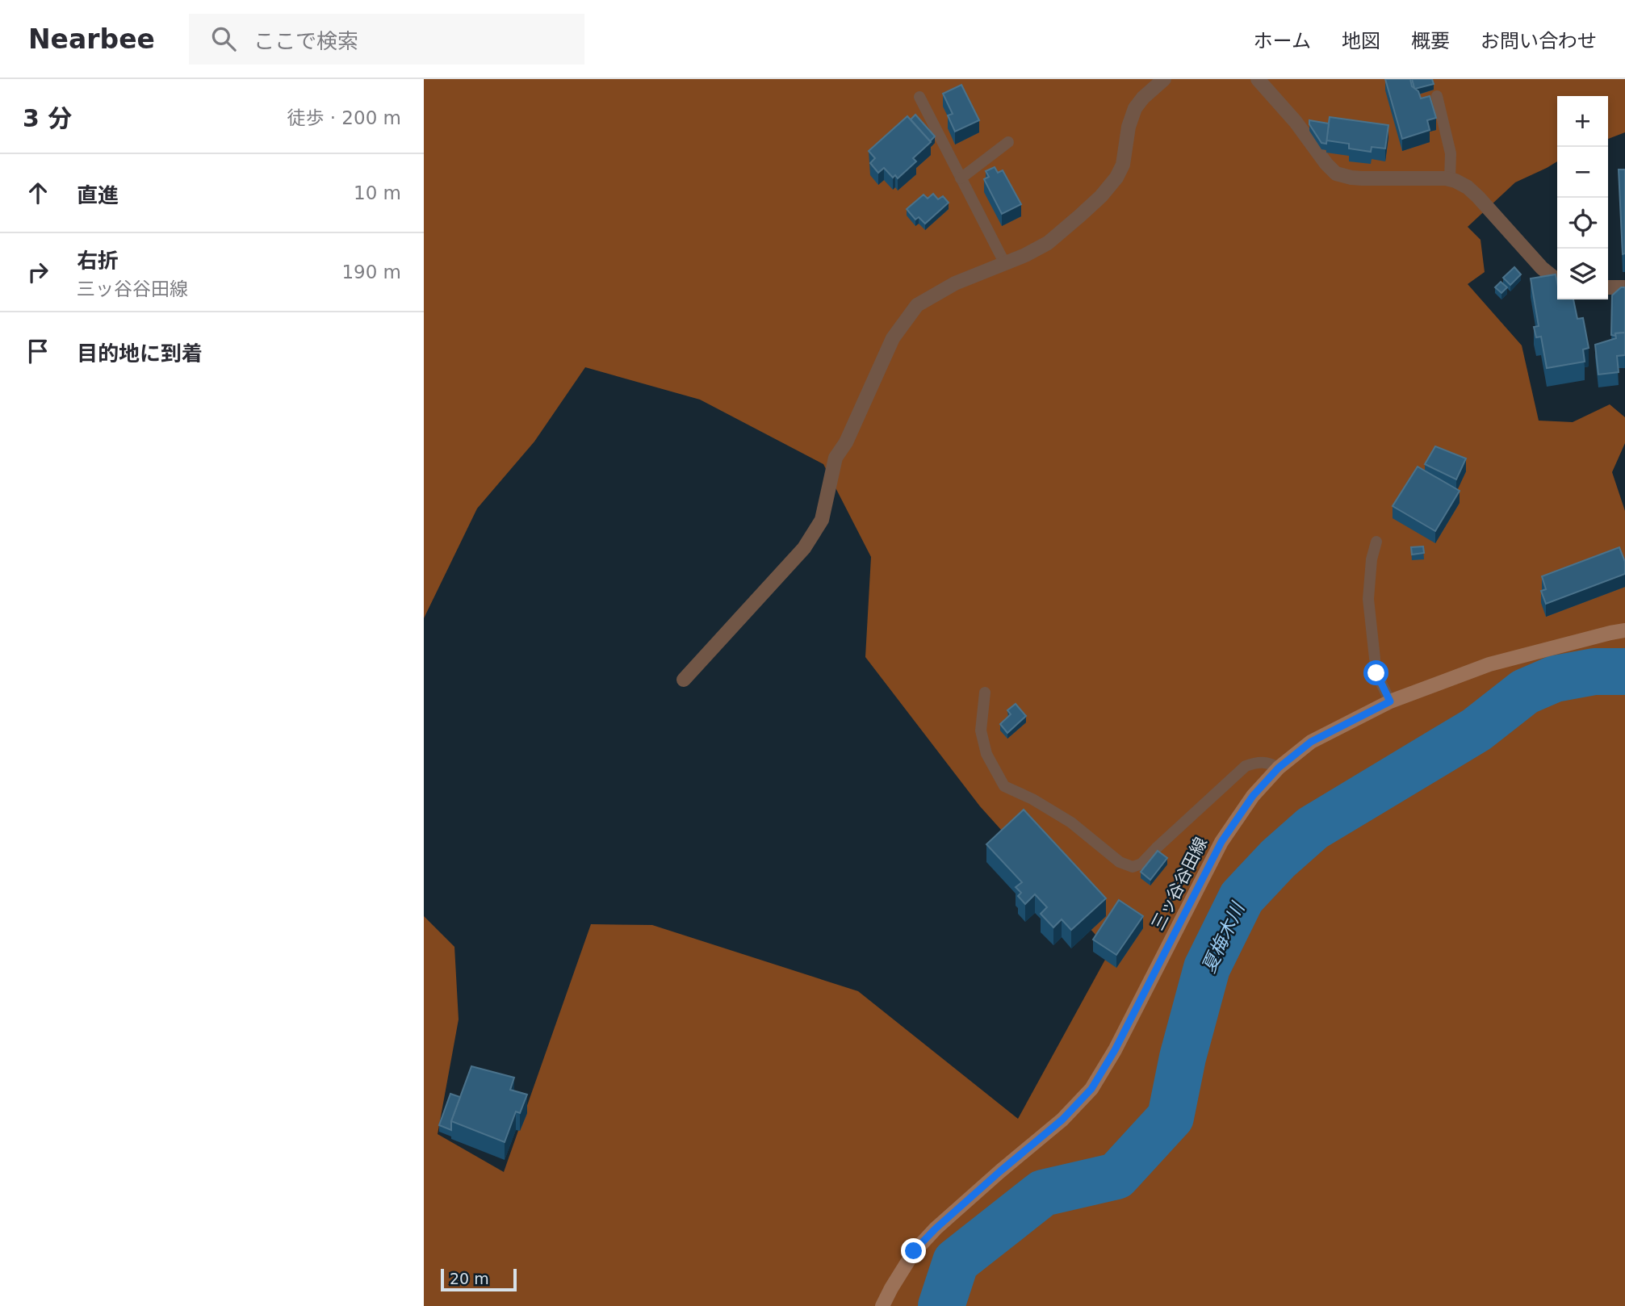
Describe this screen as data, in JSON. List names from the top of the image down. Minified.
{"streets":{"main road":["三ッ谷谷田線"]},"water":["夏梅木川"],"scale_bar":"20 m","page":{"header":"Nearbee","search":"ここで検索","nav":["ホーム","地図","概要","お問い合わせ"],"heading":["3 分","徒歩 · 200 m"],"map_buttons":["+","−"],"list":[["直進","10 m"],["右折","三ッ谷谷田線","190 m"],"目的地に到着"],"scale":"20 m"}}
